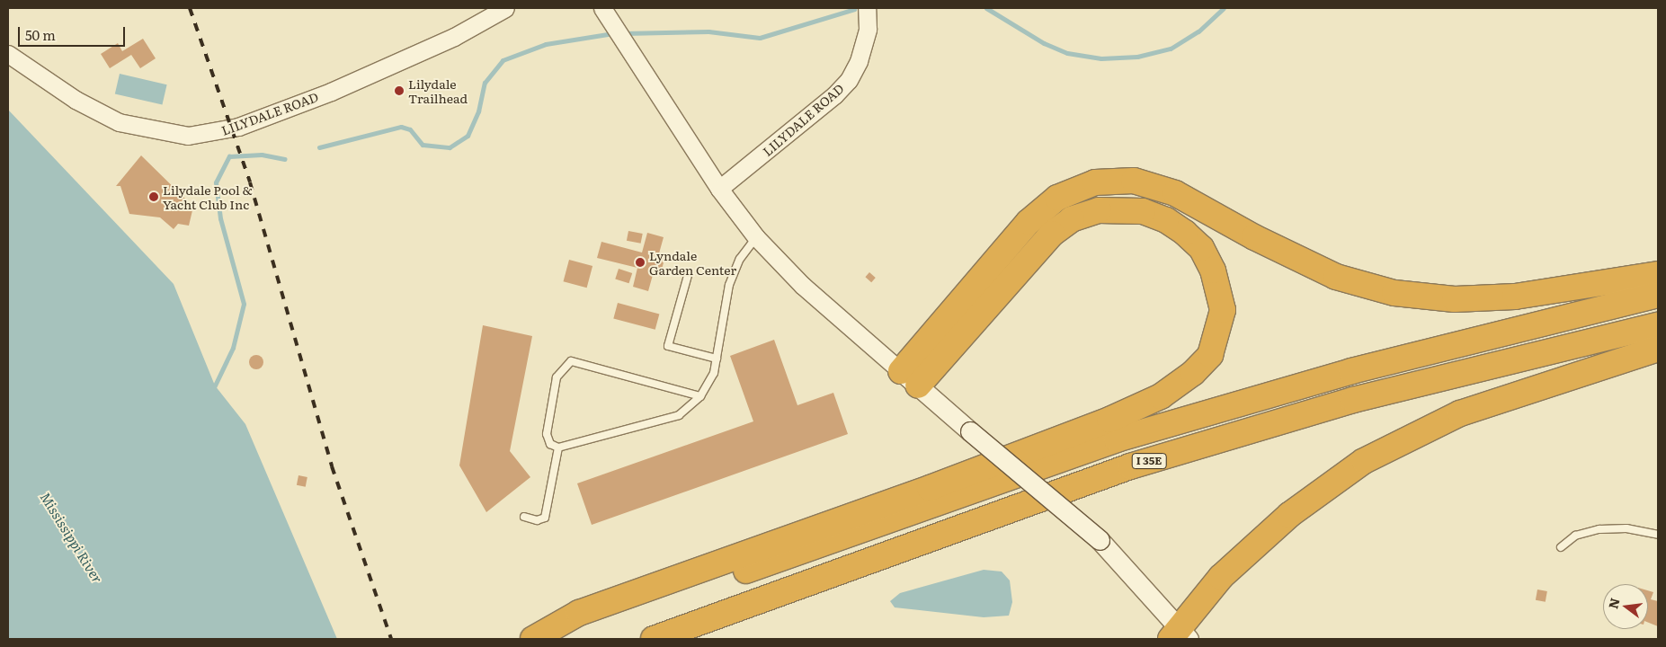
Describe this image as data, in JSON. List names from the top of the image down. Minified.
{"streets":{"highway":["I 35E"],"street":["LILYDALE ROAD"]},"water":["Mississippi River"],"places":["Lilydale Trailhead","Lilydale Pool & Yacht Club Inc","Lyndale Garden Center"],"scale_bar":"50 m","north":"left"}
